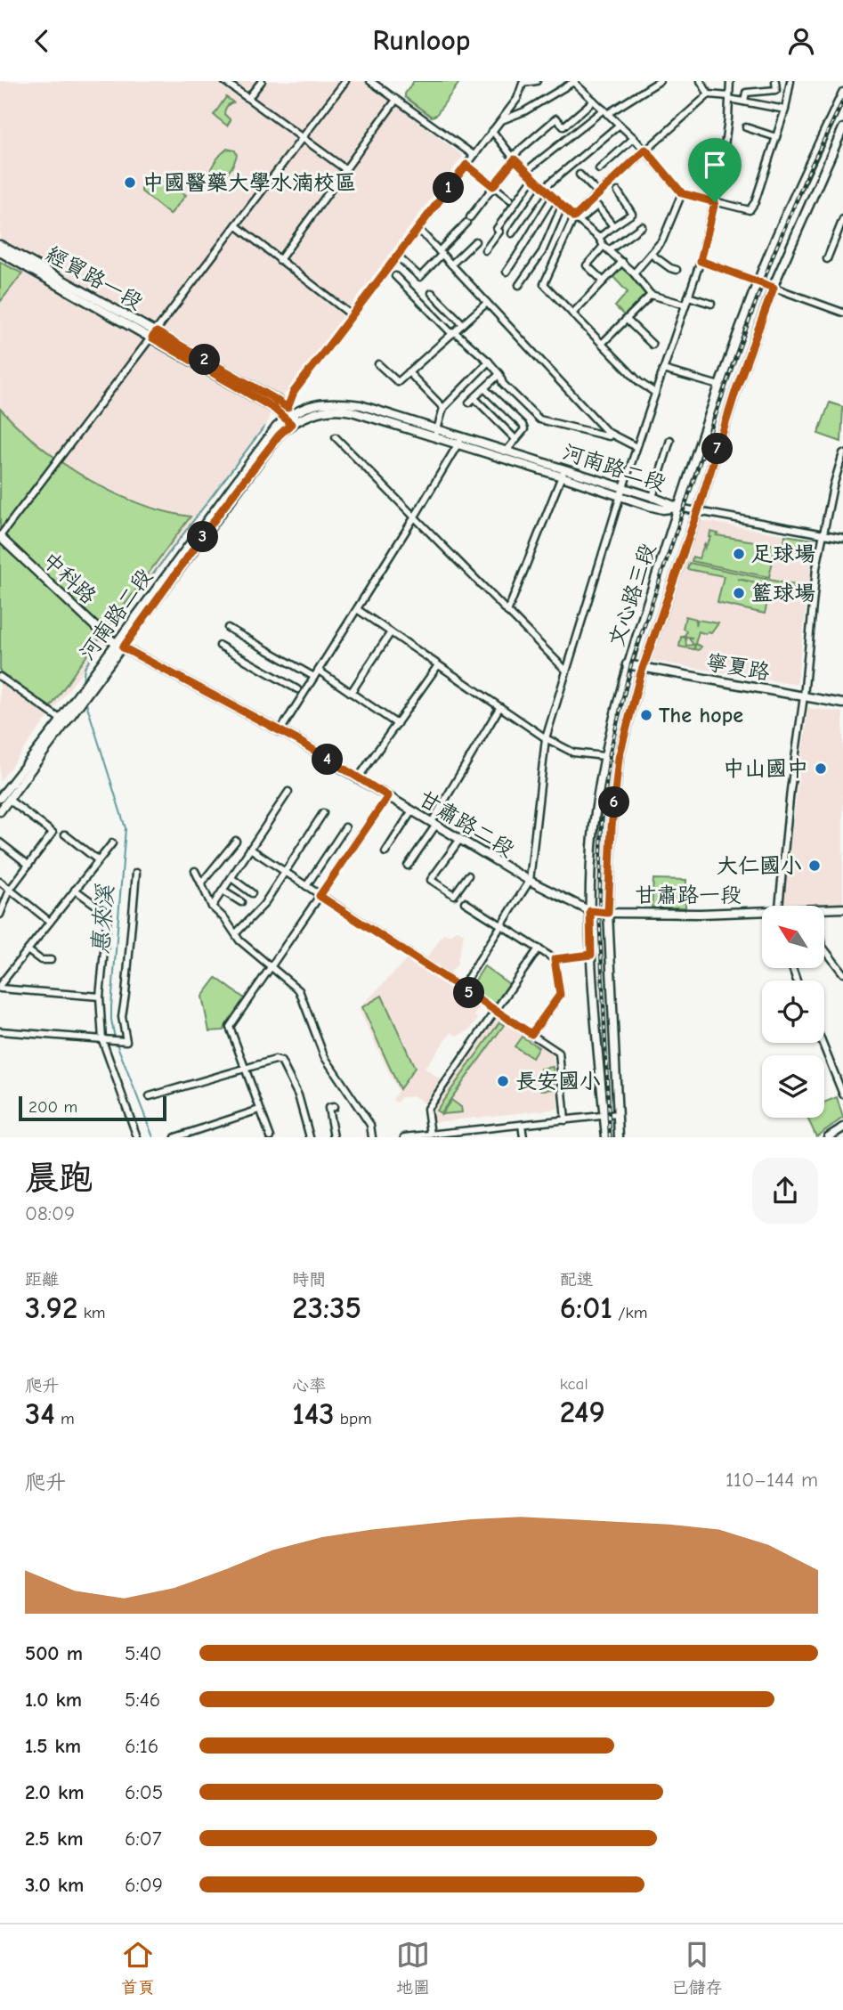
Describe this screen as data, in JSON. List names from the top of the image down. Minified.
{"streets":{"street":["經貿路一段","河南路二段","中科路","文心路三段","寧夏路","甘肅路二段","甘肅路一段"]},"crossings":[["經貿路一段","河南路二段"],["河南路二段","中科路"],["河南路二段","文心路三段"],["河南路二段","甘肅路二段"],["中科路","甘肅路二段"],["文心路三段","寧夏路"],["文心路三段","甘肅路二段"],["文心路三段","甘肅路一段"],["甘肅路二段","甘肅路一段"]],"water":["惠來溪"],"places":["中國醫藥大學水湳校區","足球場","籃球場","The hope","中山國中","大仁國小","長安國小"],"scale_bar":"200 m","north":"top left","page":{"header":"Runloop","pins":["1","2","7","3","4","6","5"],"scale":"200 m","heading":["晨跑","08:09"],"stats":[["距離","3.92 km"],["時間","23:35"],["配速","6:01 /km"],["爬升","34 m"],["心率","143 bpm"],["kcal","249"]],"chart":["爬升","110–144 m"],"list":[{"name":"500 m","note":"5:40"},{"name":"1.0 km","note":"5:46"},{"name":"1.5 km","note":"6:16"},{"name":"2.0 km","note":"6:05"},{"name":"2.5 km","note":"6:07"},{"name":"3.0 km","note":"6:09"}],"tabs":["首頁","地圖","已儲存"]}}
